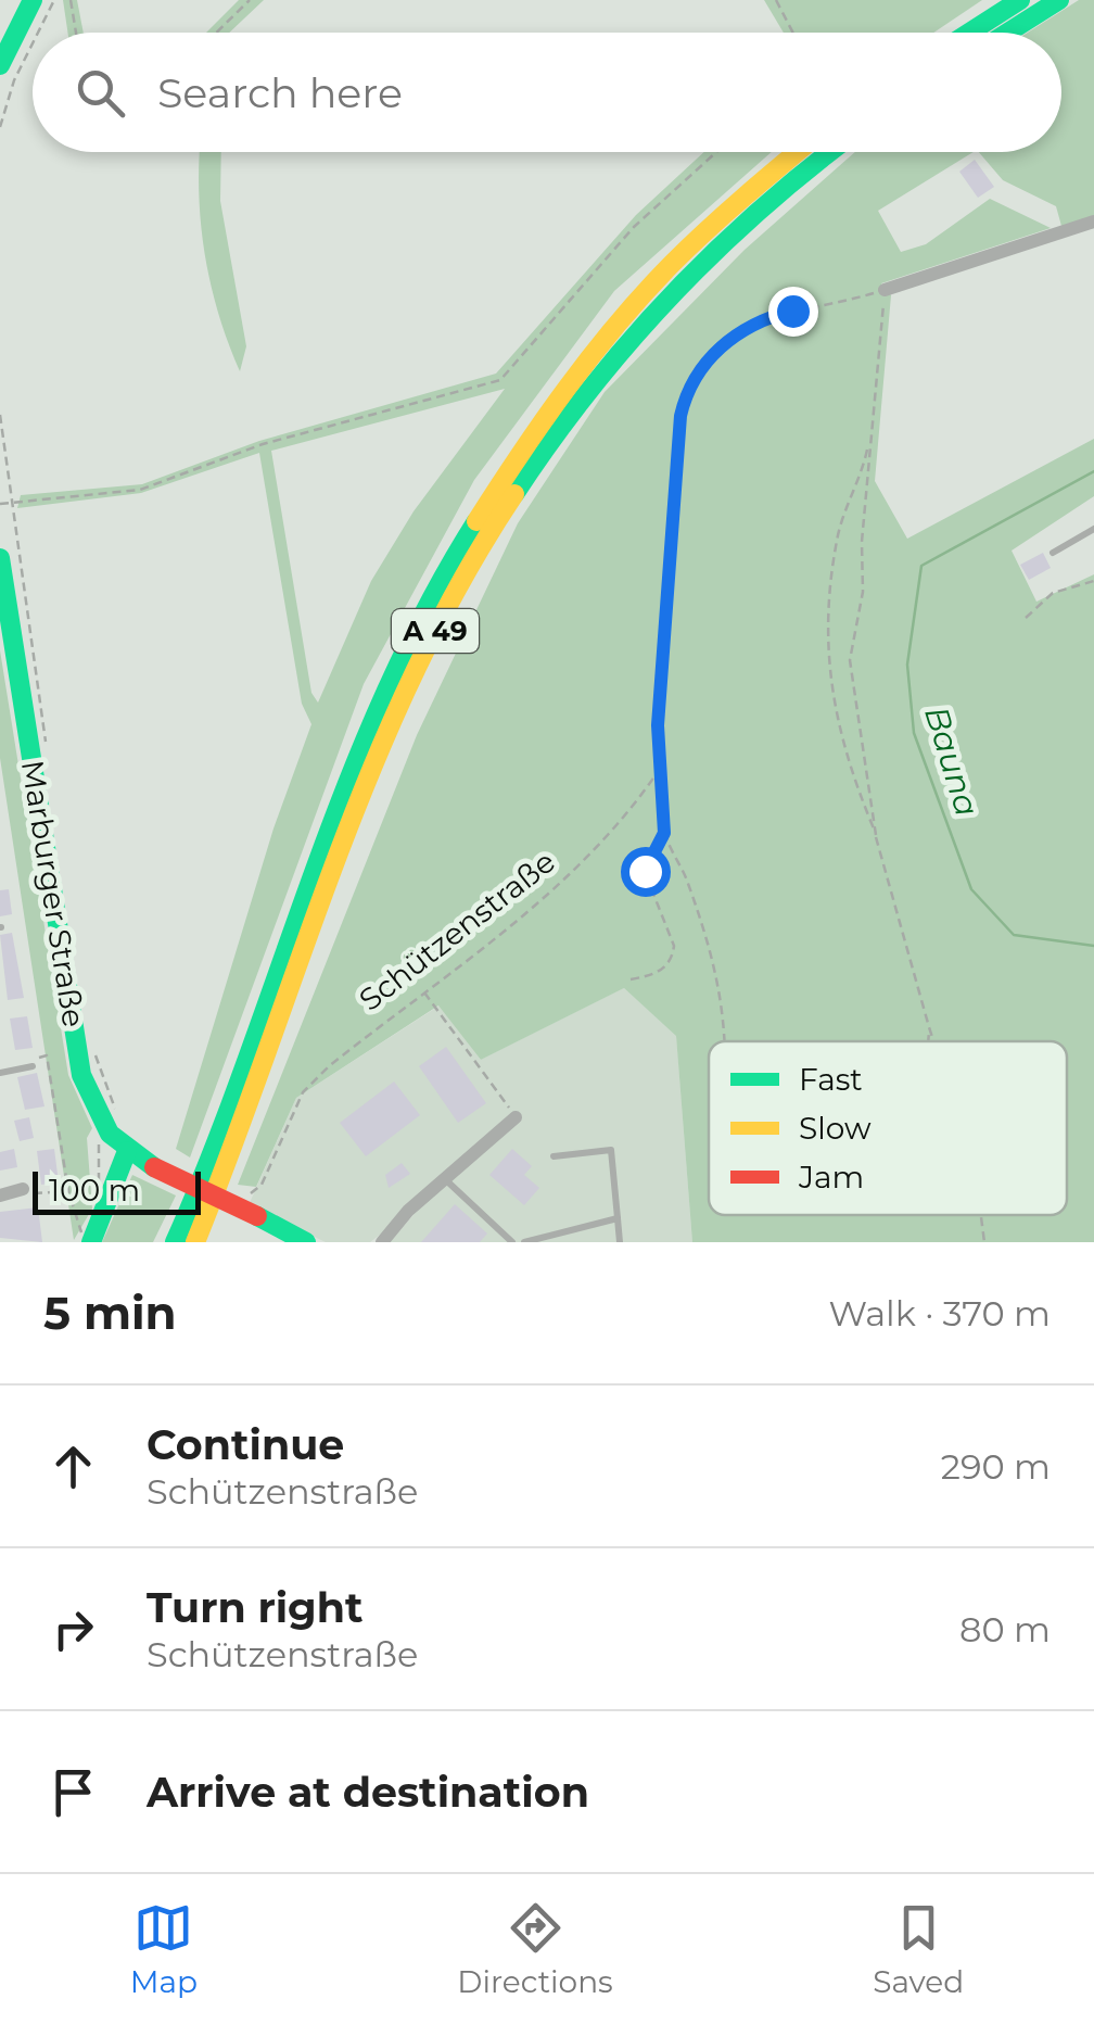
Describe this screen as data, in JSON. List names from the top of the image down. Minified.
{"streets":{"main road":["A 49","Marburger Straße"],"path":["Schützenstraße"]},"water":["Bauna"],"legend":["Fast","Slow","Jam"],"scale_bar":"100 m","page":{"search":"Search here","scale":"100 m","heading":["5 min","Walk · 370 m"],"list":[["Continue","Schützenstraße","290 m"],["Turn right","Schützenstraße","80 m"],"Arrive at destination"],"nav":["Map","Directions","Saved"]}}
